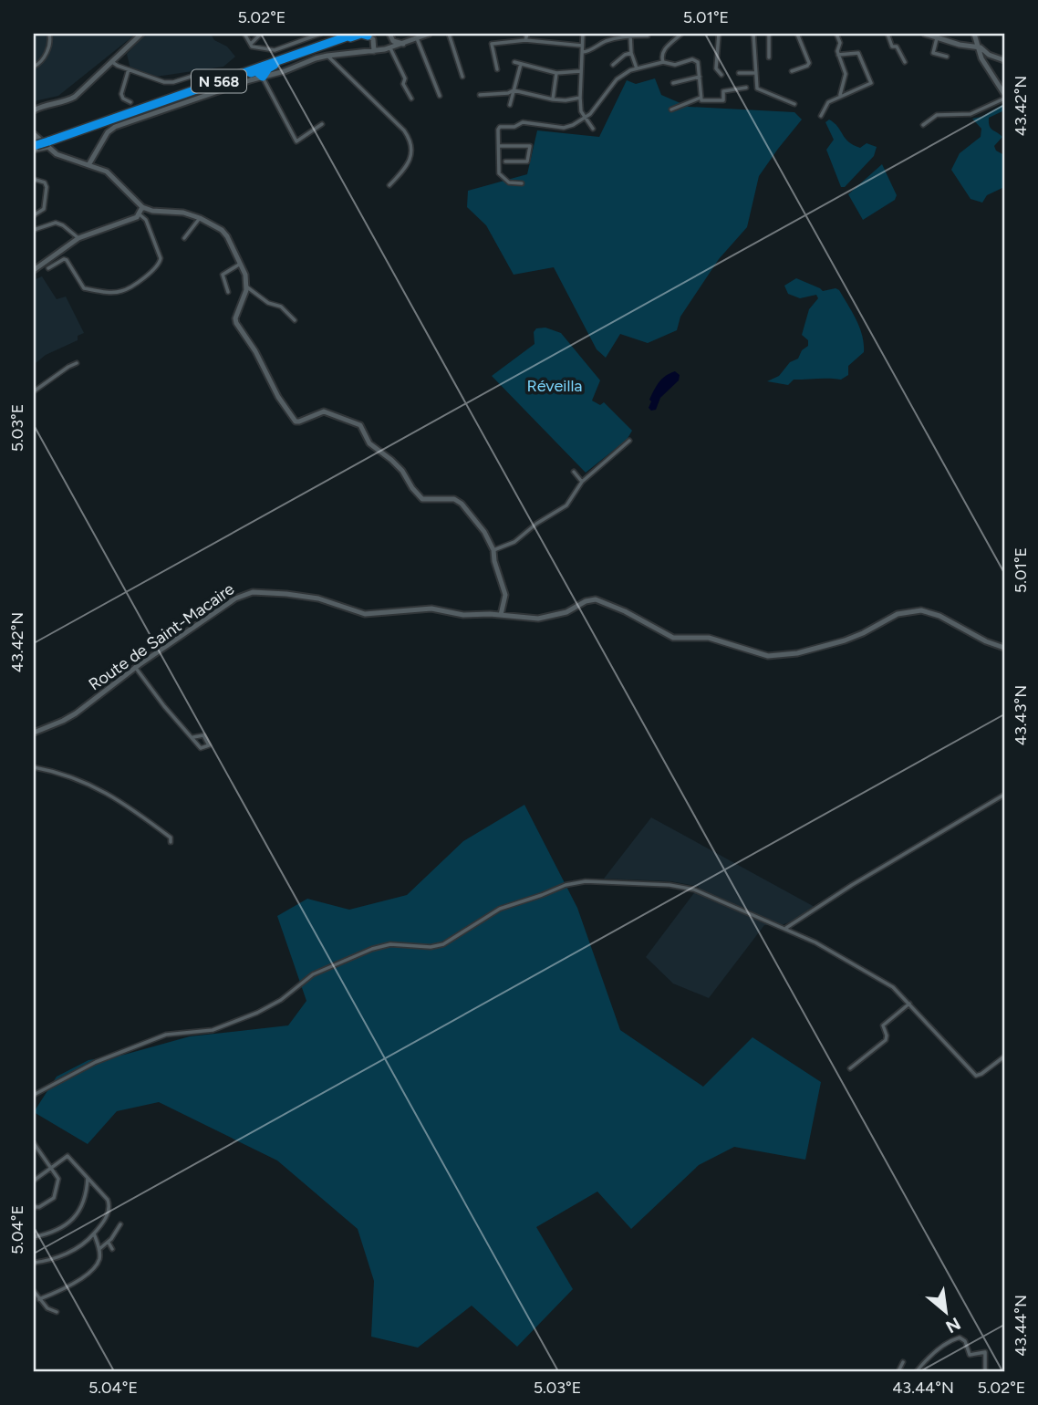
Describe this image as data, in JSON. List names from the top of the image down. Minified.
{"streets":{"highway":["N 568"],"street":["Route de Saint-Macaire"]},"parks":["Réveilla"],"north":"bottom right","coordinates":["5.02°E","5.01°E","43.42°N","5.03°E","43.43°N","5.04°E","43.44°N"]}
